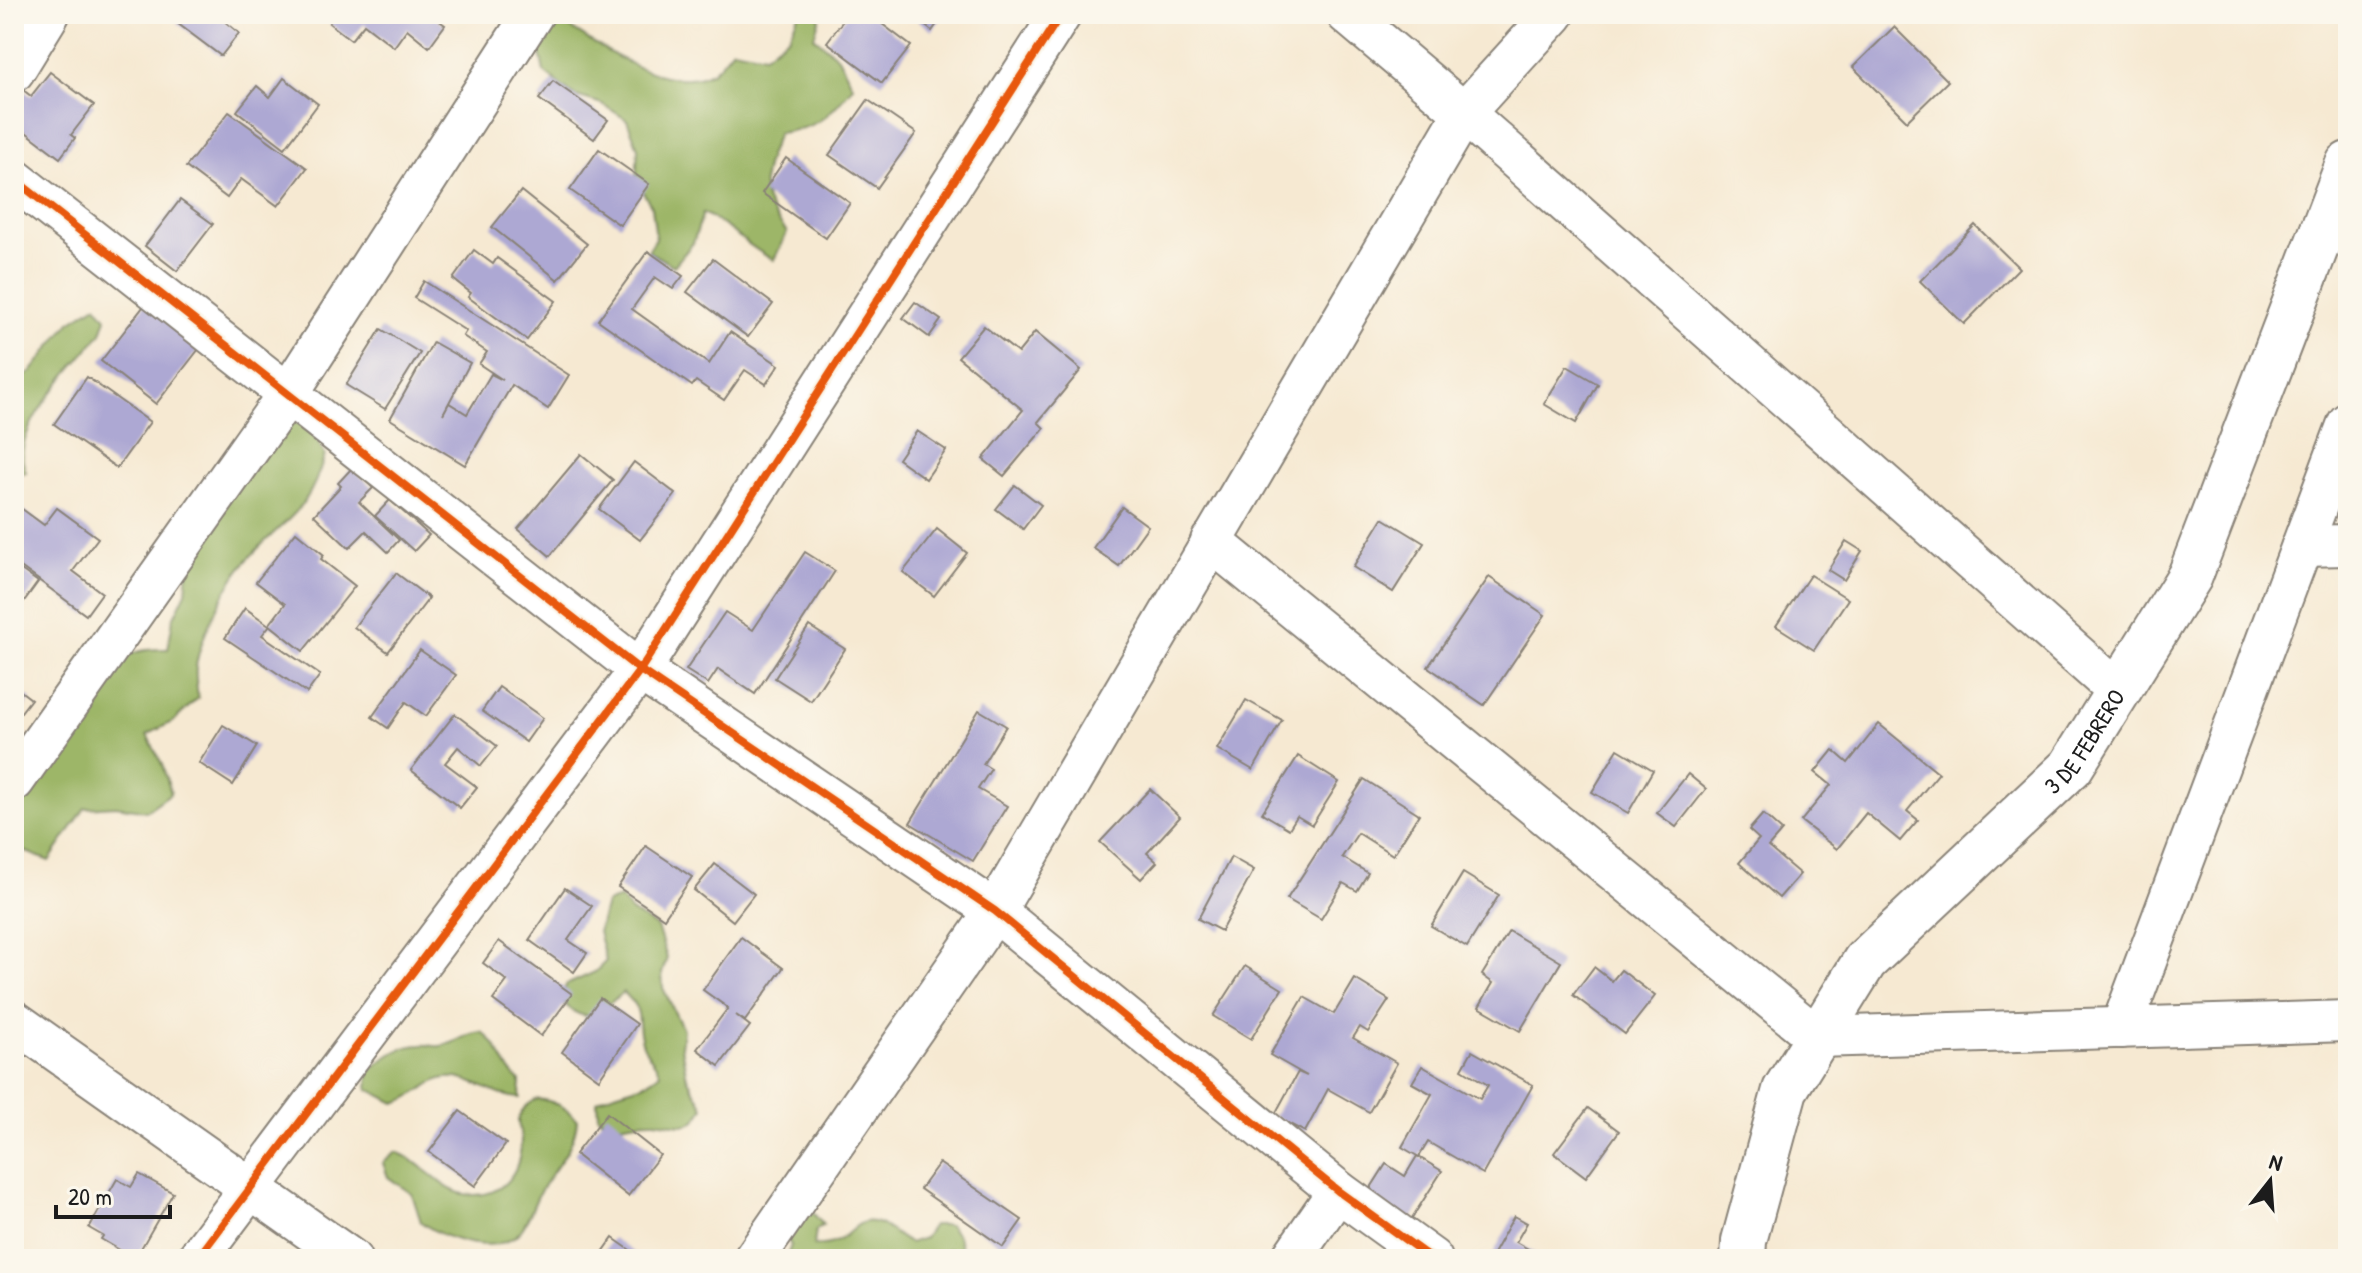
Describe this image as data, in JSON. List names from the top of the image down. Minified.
{"streets":{"street":["3 DE FEBRERO"]},"scale_bar":"20 m","north":"top"}
